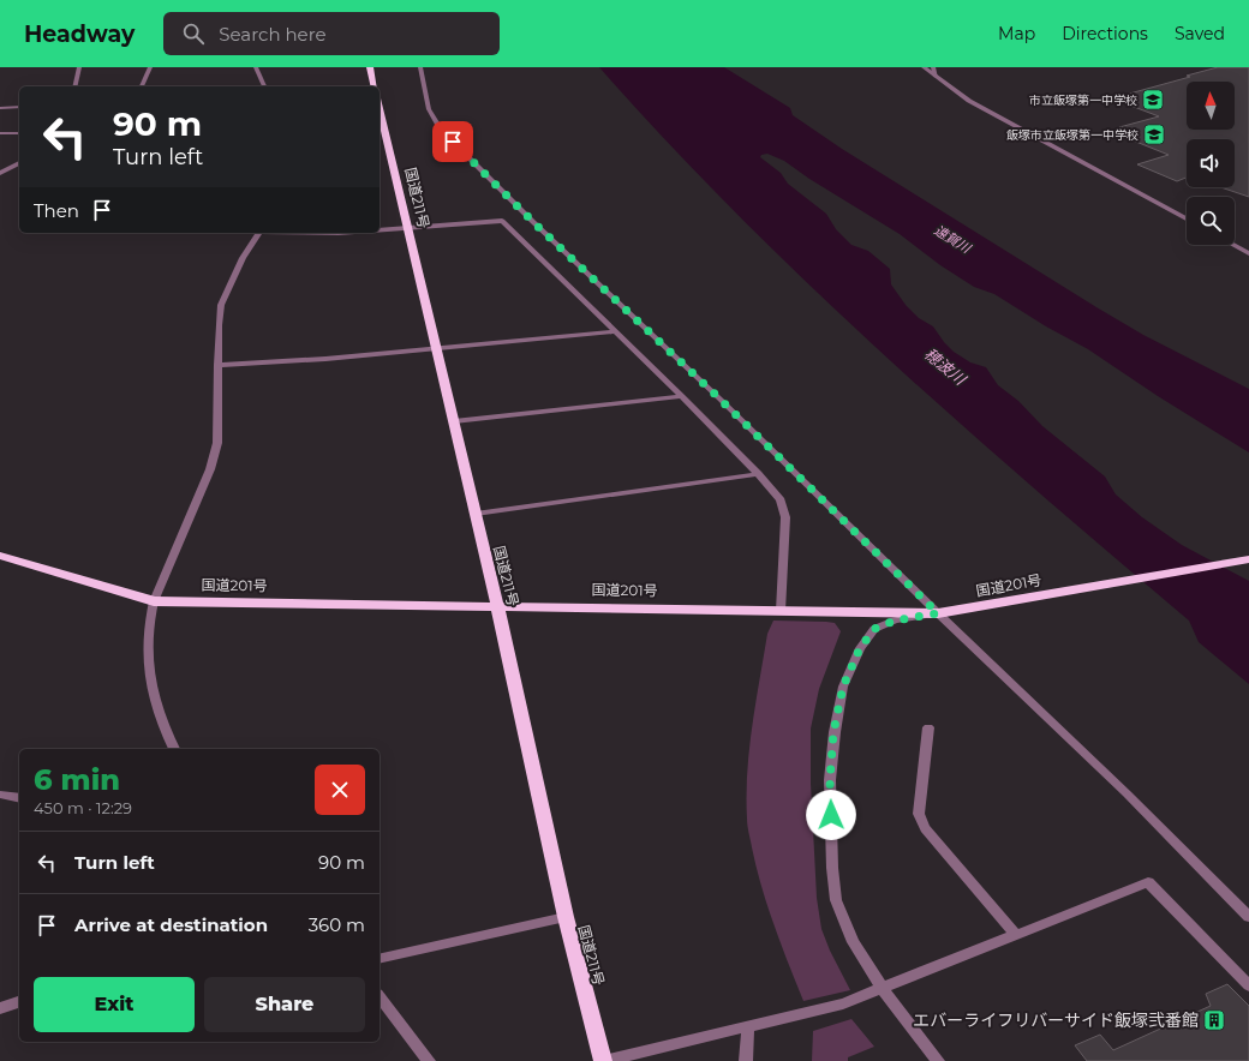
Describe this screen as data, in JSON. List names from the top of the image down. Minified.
{"streets":{"highway":["国道211号","国道201号"]},"crossings":[["国道211号","国道201号"]],"water":["遠賀川","穂波川"],"places":{"school or university":["市立飯塚第一中学校","飯塚市立飯塚第一中学校"],"building":["エバーライフリバーサイド飯塚弐番館"]},"north":"top","page":{"header":"Headway","search":"Search here","nav":["Map","Directions","Saved"],"turn":["90 m","Turn left"],"then":"Then","heading":["6 min","450 m · 12:29"],"list":[{"name":"Turn left","value":"90 m"},{"name":"Arrive at destination","value":"360 m"}],"buttons":["Exit","Share"]}}
